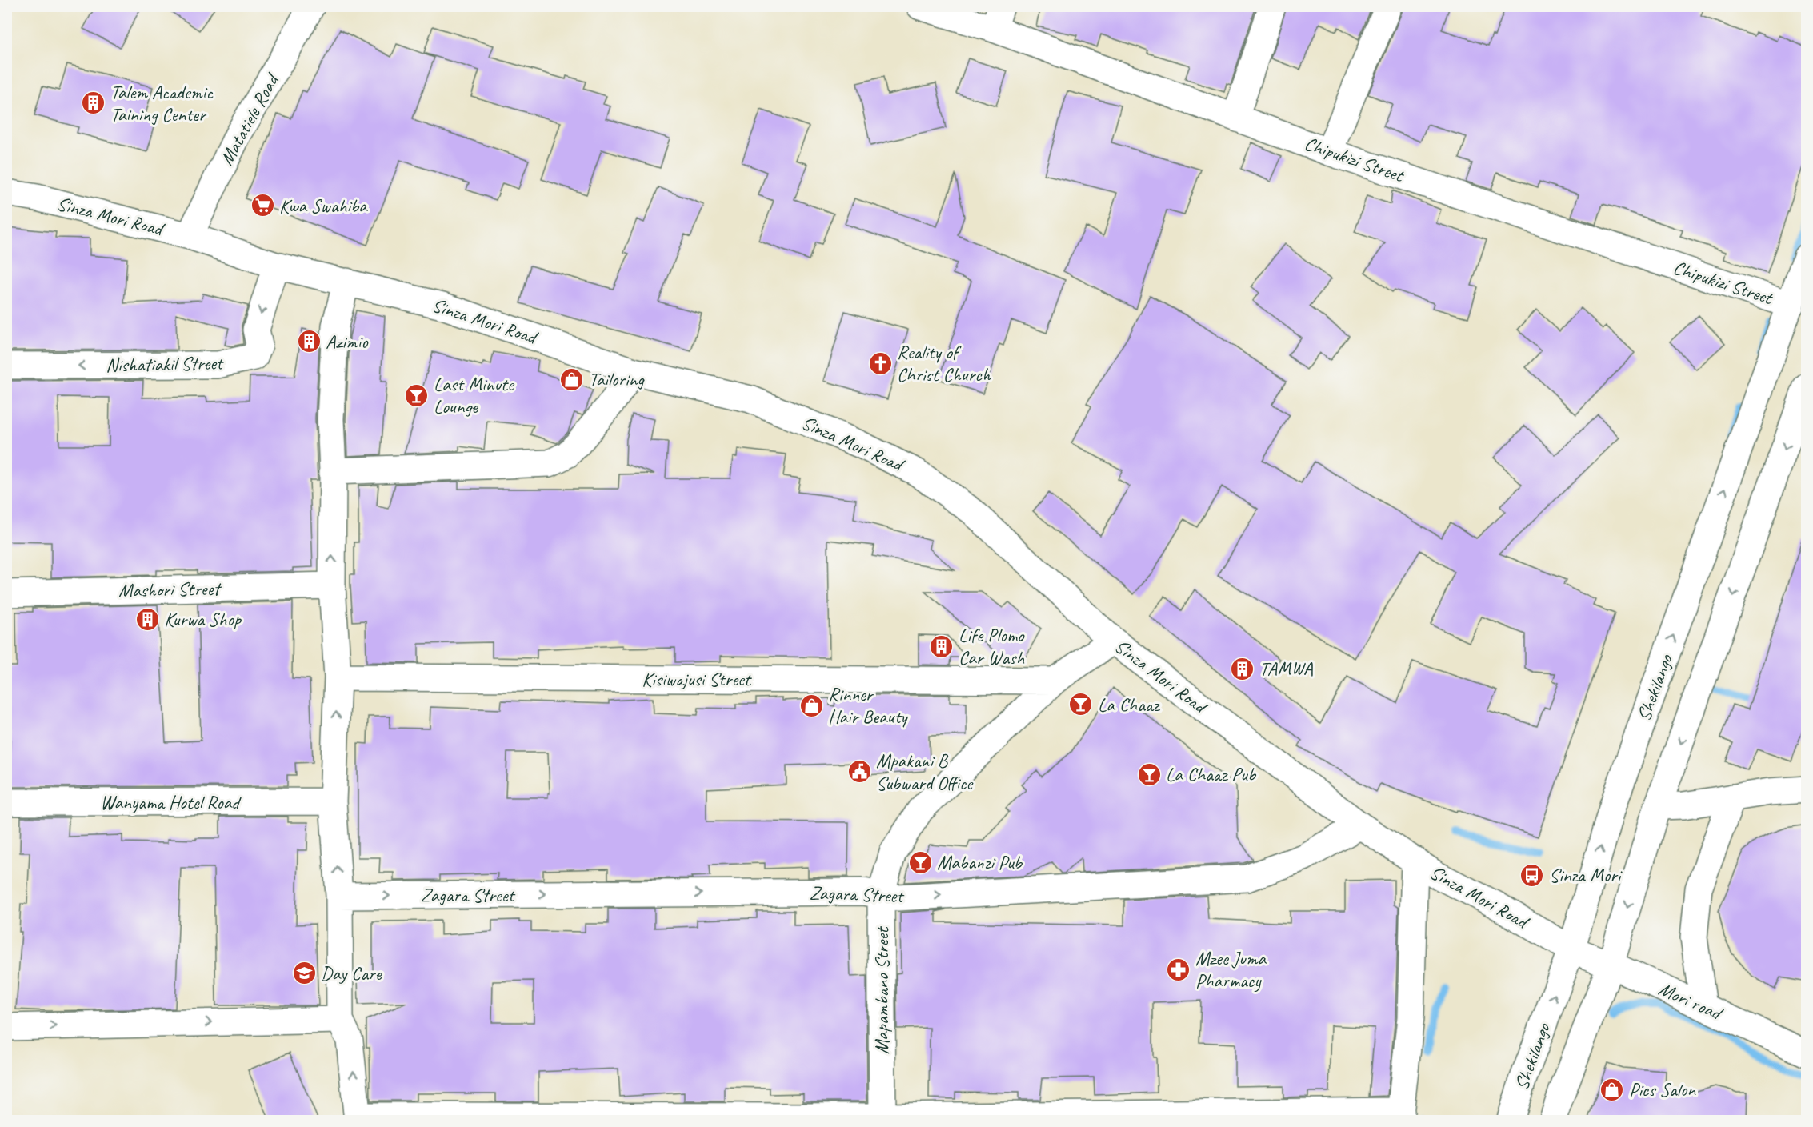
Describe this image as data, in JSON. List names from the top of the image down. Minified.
{"streets":{"street":["Matatiele Road","Chipukizi Street","Sinza Mori Road","Nishatiakil Street","Mashori Street","Kisiwajusi Street","Shekilango","Wanyama Hotel Road","Zagara Street","Mapambano Street","Mori road"]},"crossings":[["Matatiele Road","Sinza Mori Road"],["Chipukizi Street","Shekilango"],["Sinza Mori Road","Nishatiakil Street"],["Sinza Mori Road","Shekilango"],["Sinza Mori Road","Zagara Street"],["Sinza Mori Road","Mapambano Street"],["Sinza Mori Road","Mori road"],["Kisiwajusi Street","Mapambano Street"],["Shekilango","Mori road"],["Zagara Street","Mapambano Street"]],"places":{"building":["Talem Academic Taining Center","Azimio","Kurwa Shop","Life Plomo Car Wash","TAMWA"],"supermarket":["Kwa Swahiba"],"church":["Reality of Christ Church"],"shop":["Tailoring","Rinner Hair Beauty","Pics Salon"],"bar":["Last Minute Lounge","La Chaaz","La Chaaz Pub","Mabanzi Pub"],"public building":["Mpakani B Subward Office"],"bus stop":["Sinza Mori"],"pharmacy":["Mzee Juma Pharmacy"],"school or university":["Day Care"]}}
